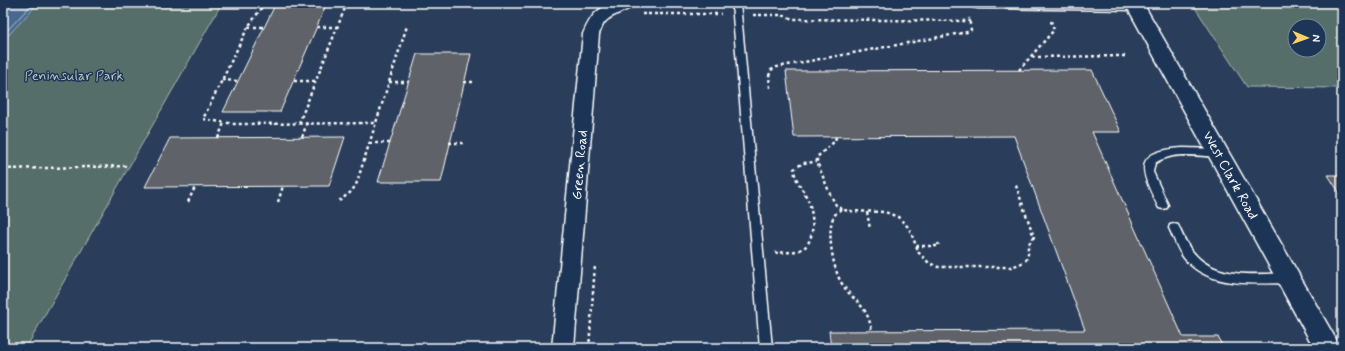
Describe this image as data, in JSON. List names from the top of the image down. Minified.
{"streets":{"street":["Green Road","West Clark Road"]},"parks":["Peninsular Park"],"north":"right"}
